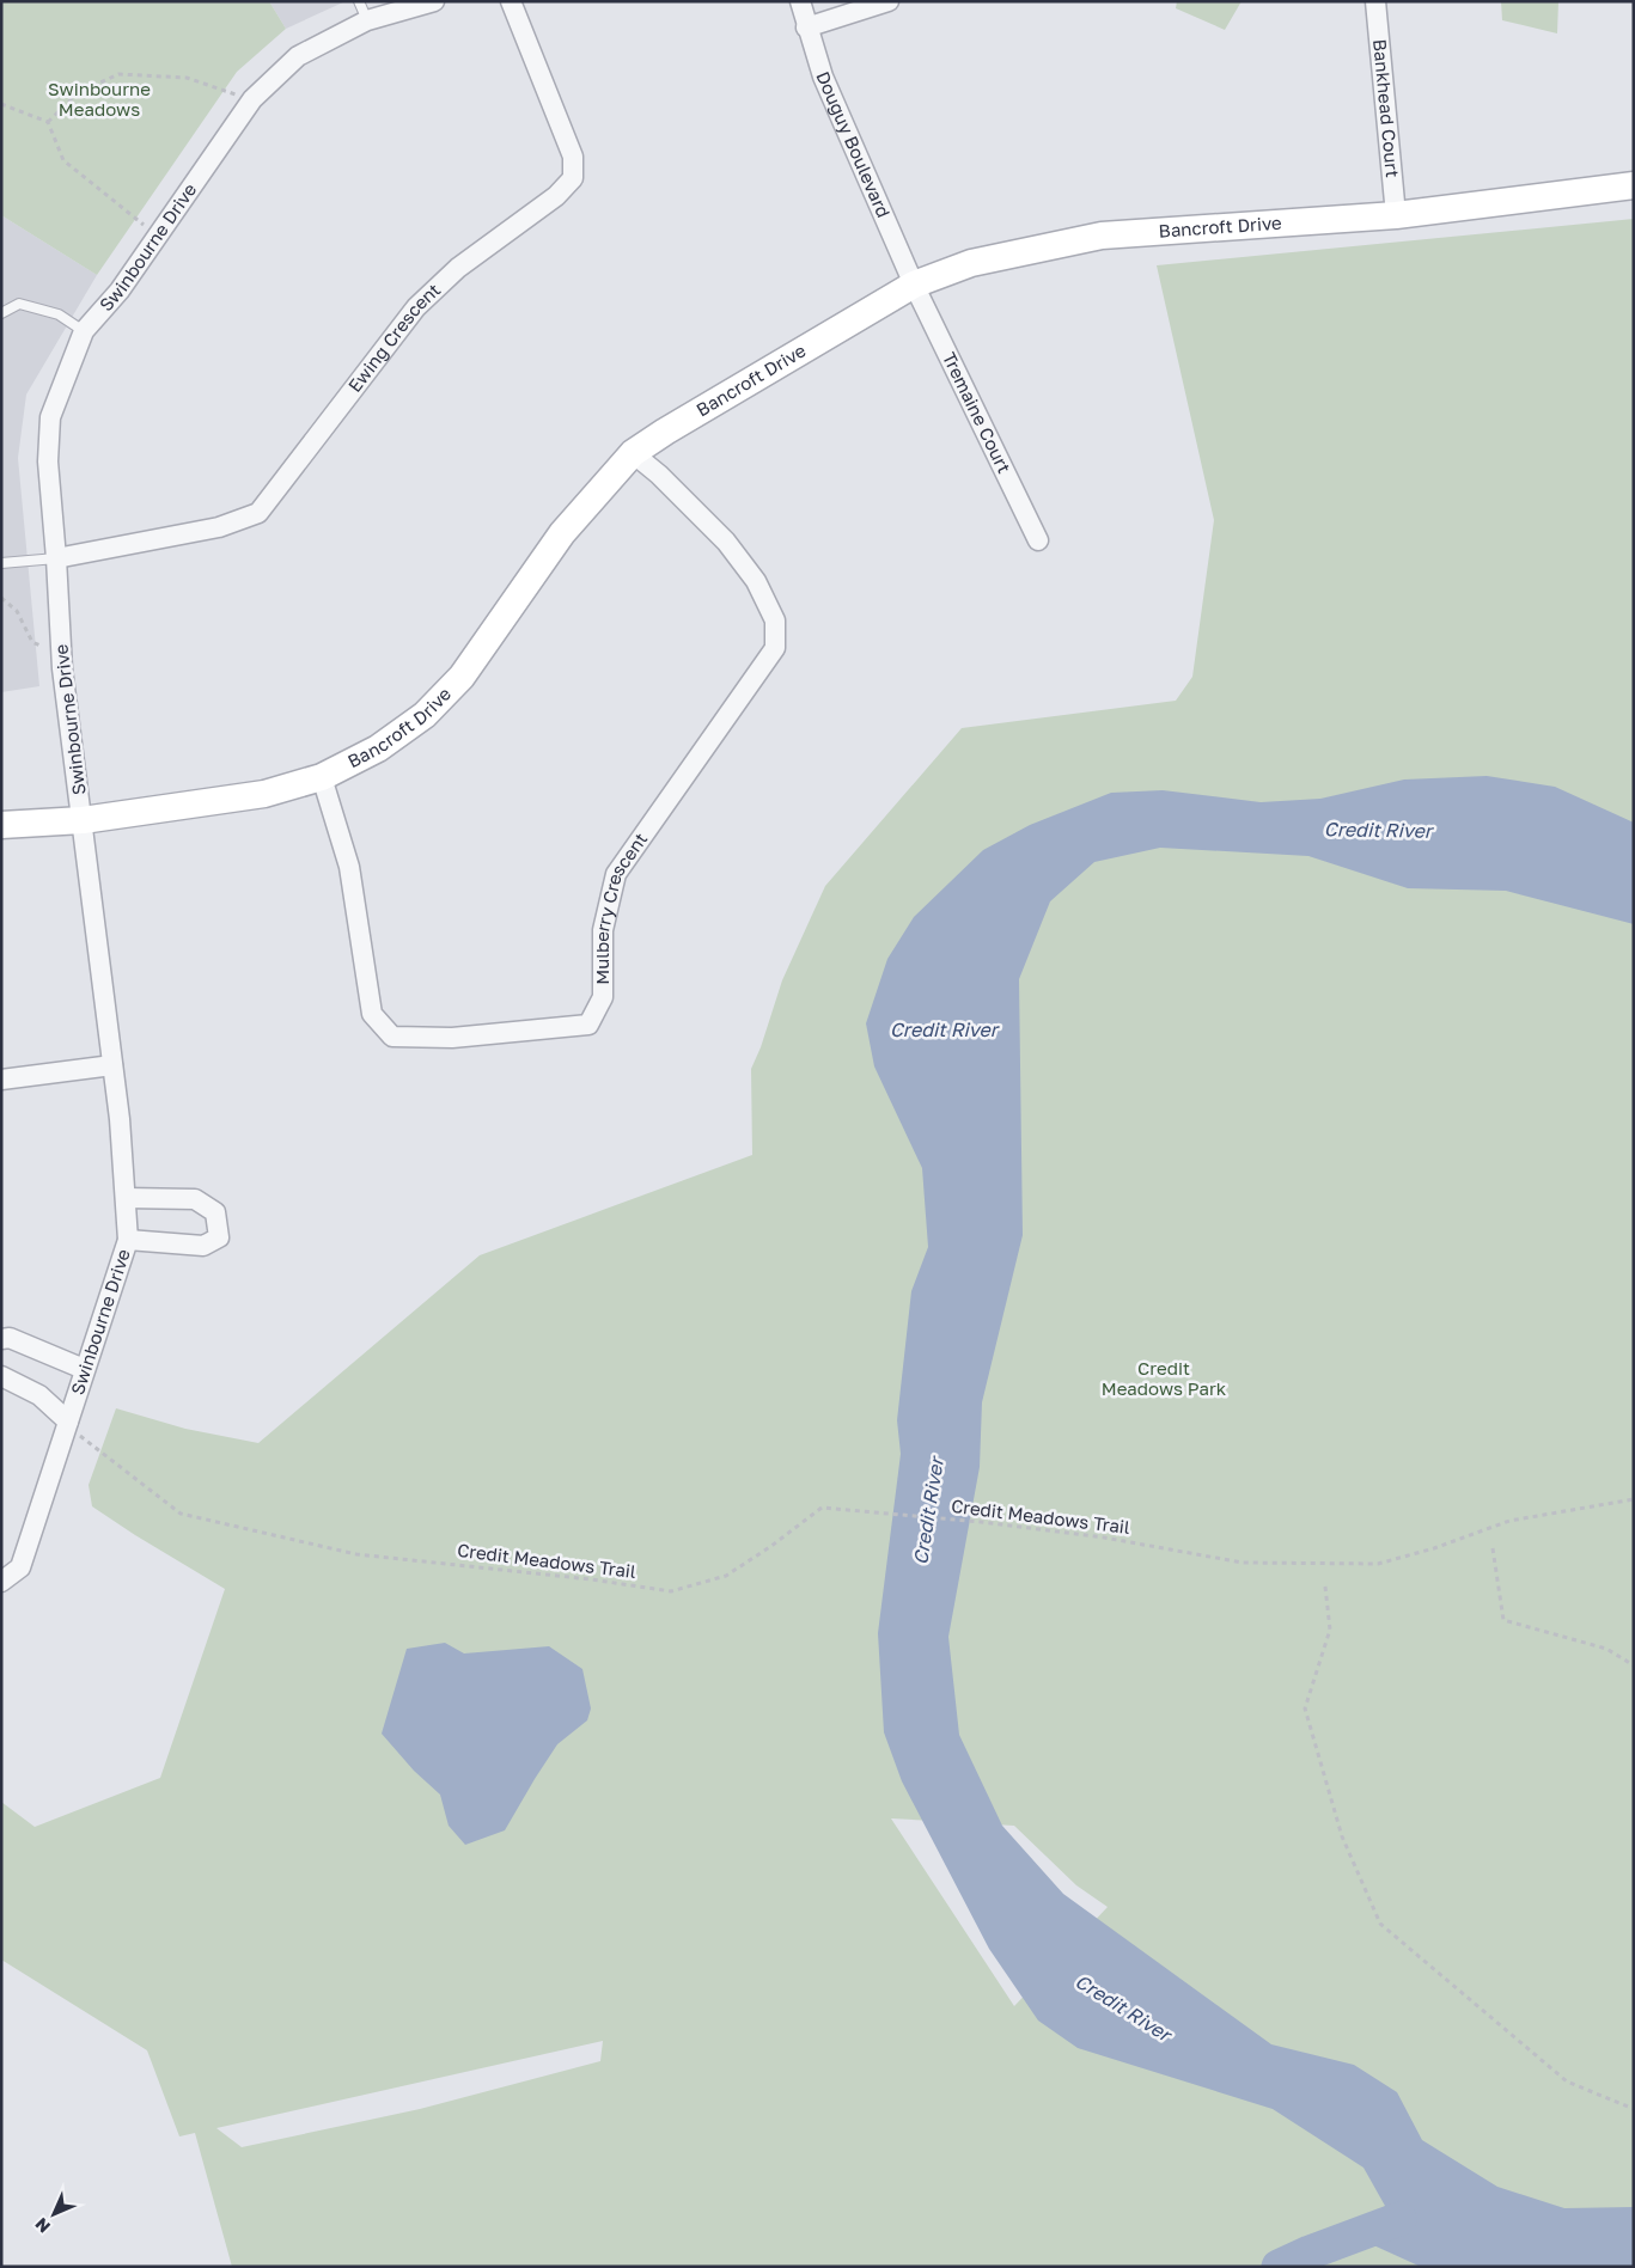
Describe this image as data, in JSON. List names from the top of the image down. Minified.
{"streets":{"street":["Bankhead Court","Douguy Boulevard","Bancroft Drive","Swinbourne Drive","Ewing Crescent","Tremaine Court","Mulberry Crescent"],"path":["Credit Meadows Trail"]},"crossings":[["Bankhead Court","Bancroft Drive"],["Douguy Boulevard","Bancroft Drive"],["Douguy Boulevard","Tremaine Court"],["Bancroft Drive","Swinbourne Drive"],["Bancroft Drive","Tremaine Court"],["Bancroft Drive","Mulberry Crescent"],["Swinbourne Drive","Ewing Crescent"],["Swinbourne Drive","Credit Meadows Trail"]],"water":["Credit River"],"parks":["Swinbourne Meadows","Credit Meadows Park"],"north":"bottom left"}
